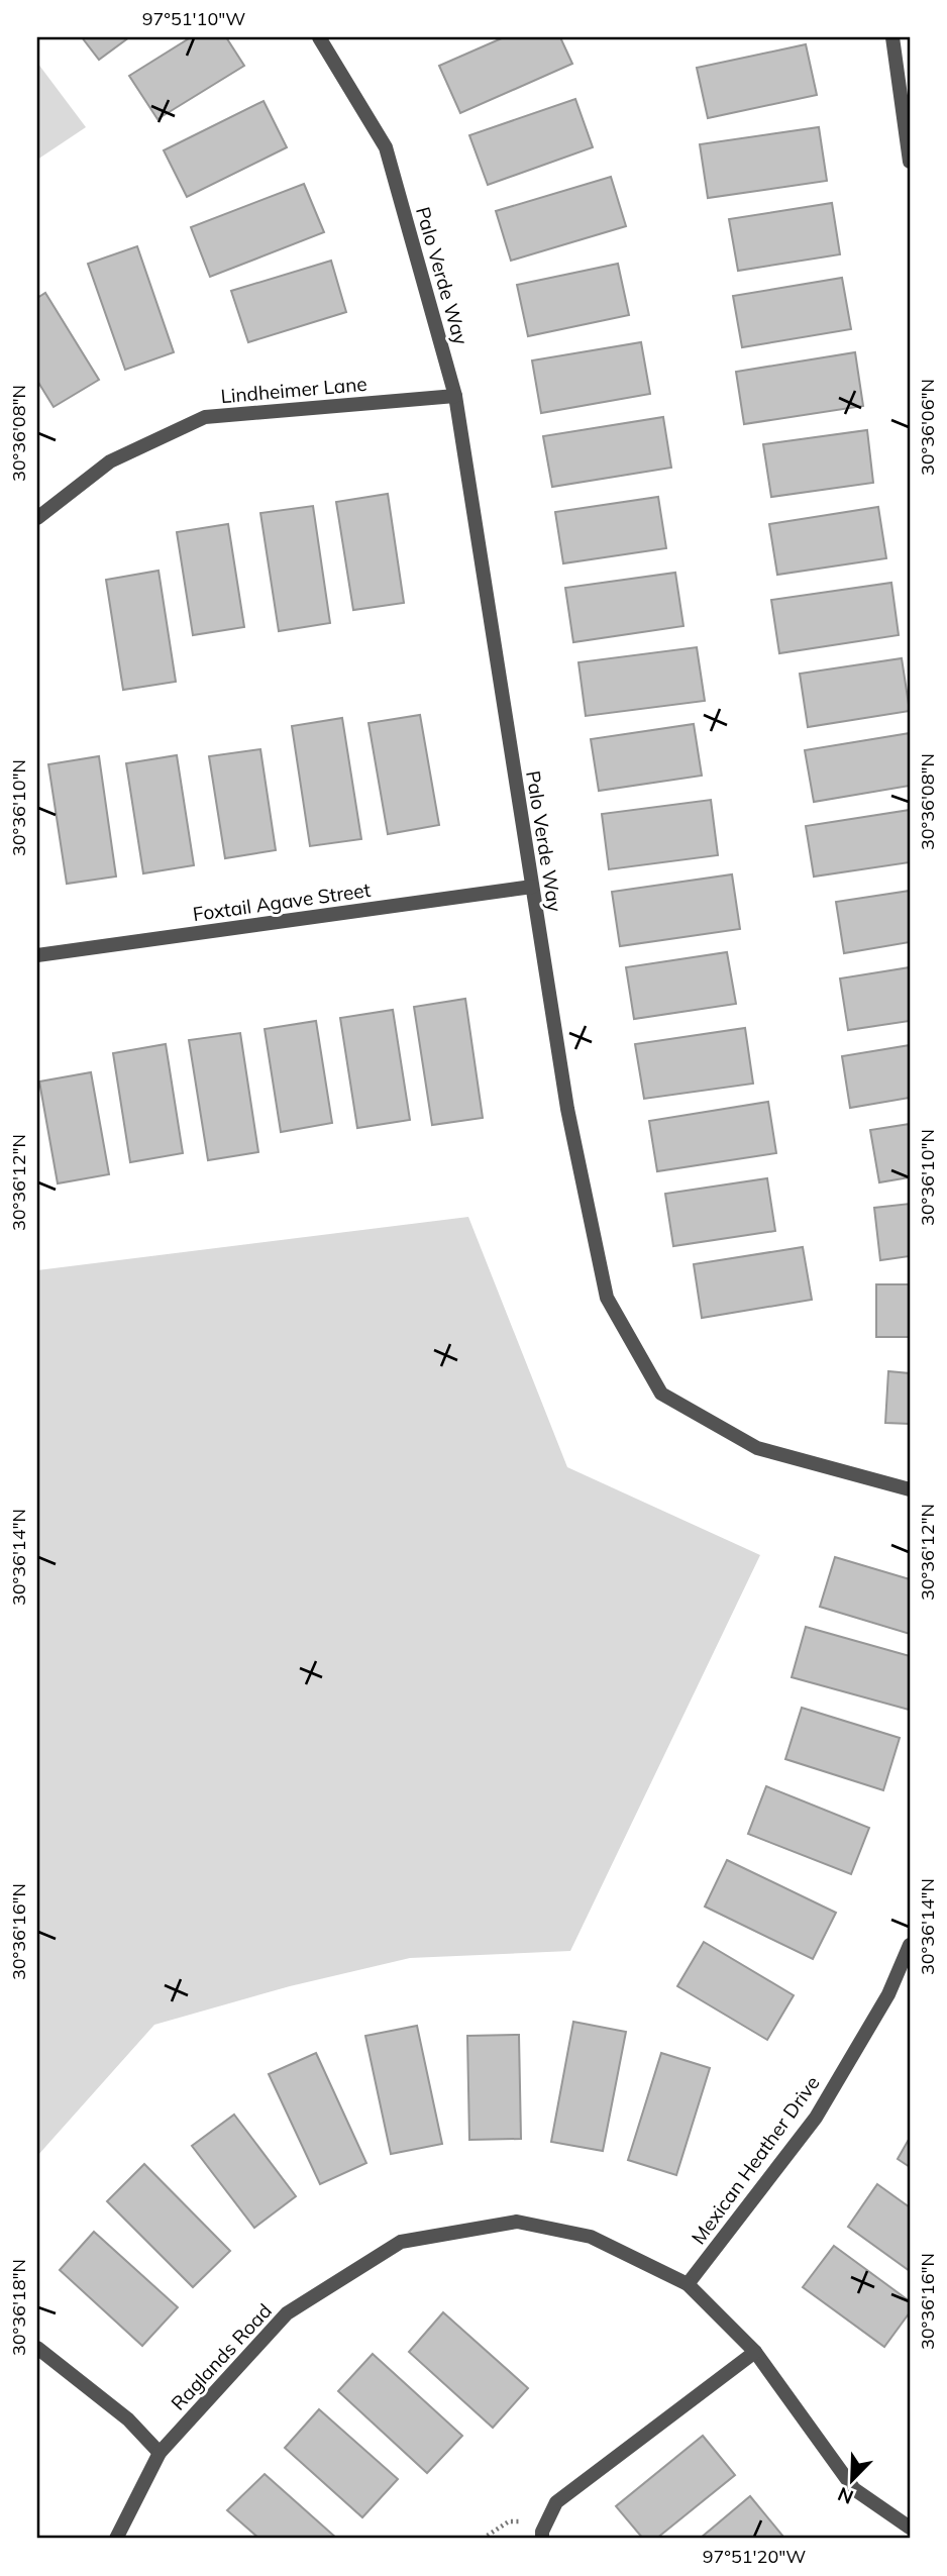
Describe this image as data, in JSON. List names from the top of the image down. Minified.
{"streets":{"street":["Palo Verde Way","Lindheimer Lane","Foxtail Agave Street","Mexican Heather Drive","Raglands Road"]},"crossings":[["Palo Verde Way","Lindheimer Lane"],["Palo Verde Way","Foxtail Agave Street"],["Mexican Heather Drive","Raglands Road"]],"north":"bottom left","coordinates":["97°51'10\"W","30°36'06\"N","30°36'08\"N","30°36'10\"N","30°36'12\"N","30°36'14\"N","30°36'16\"N","30°36'18\"N","97°51'20\"W"]}
